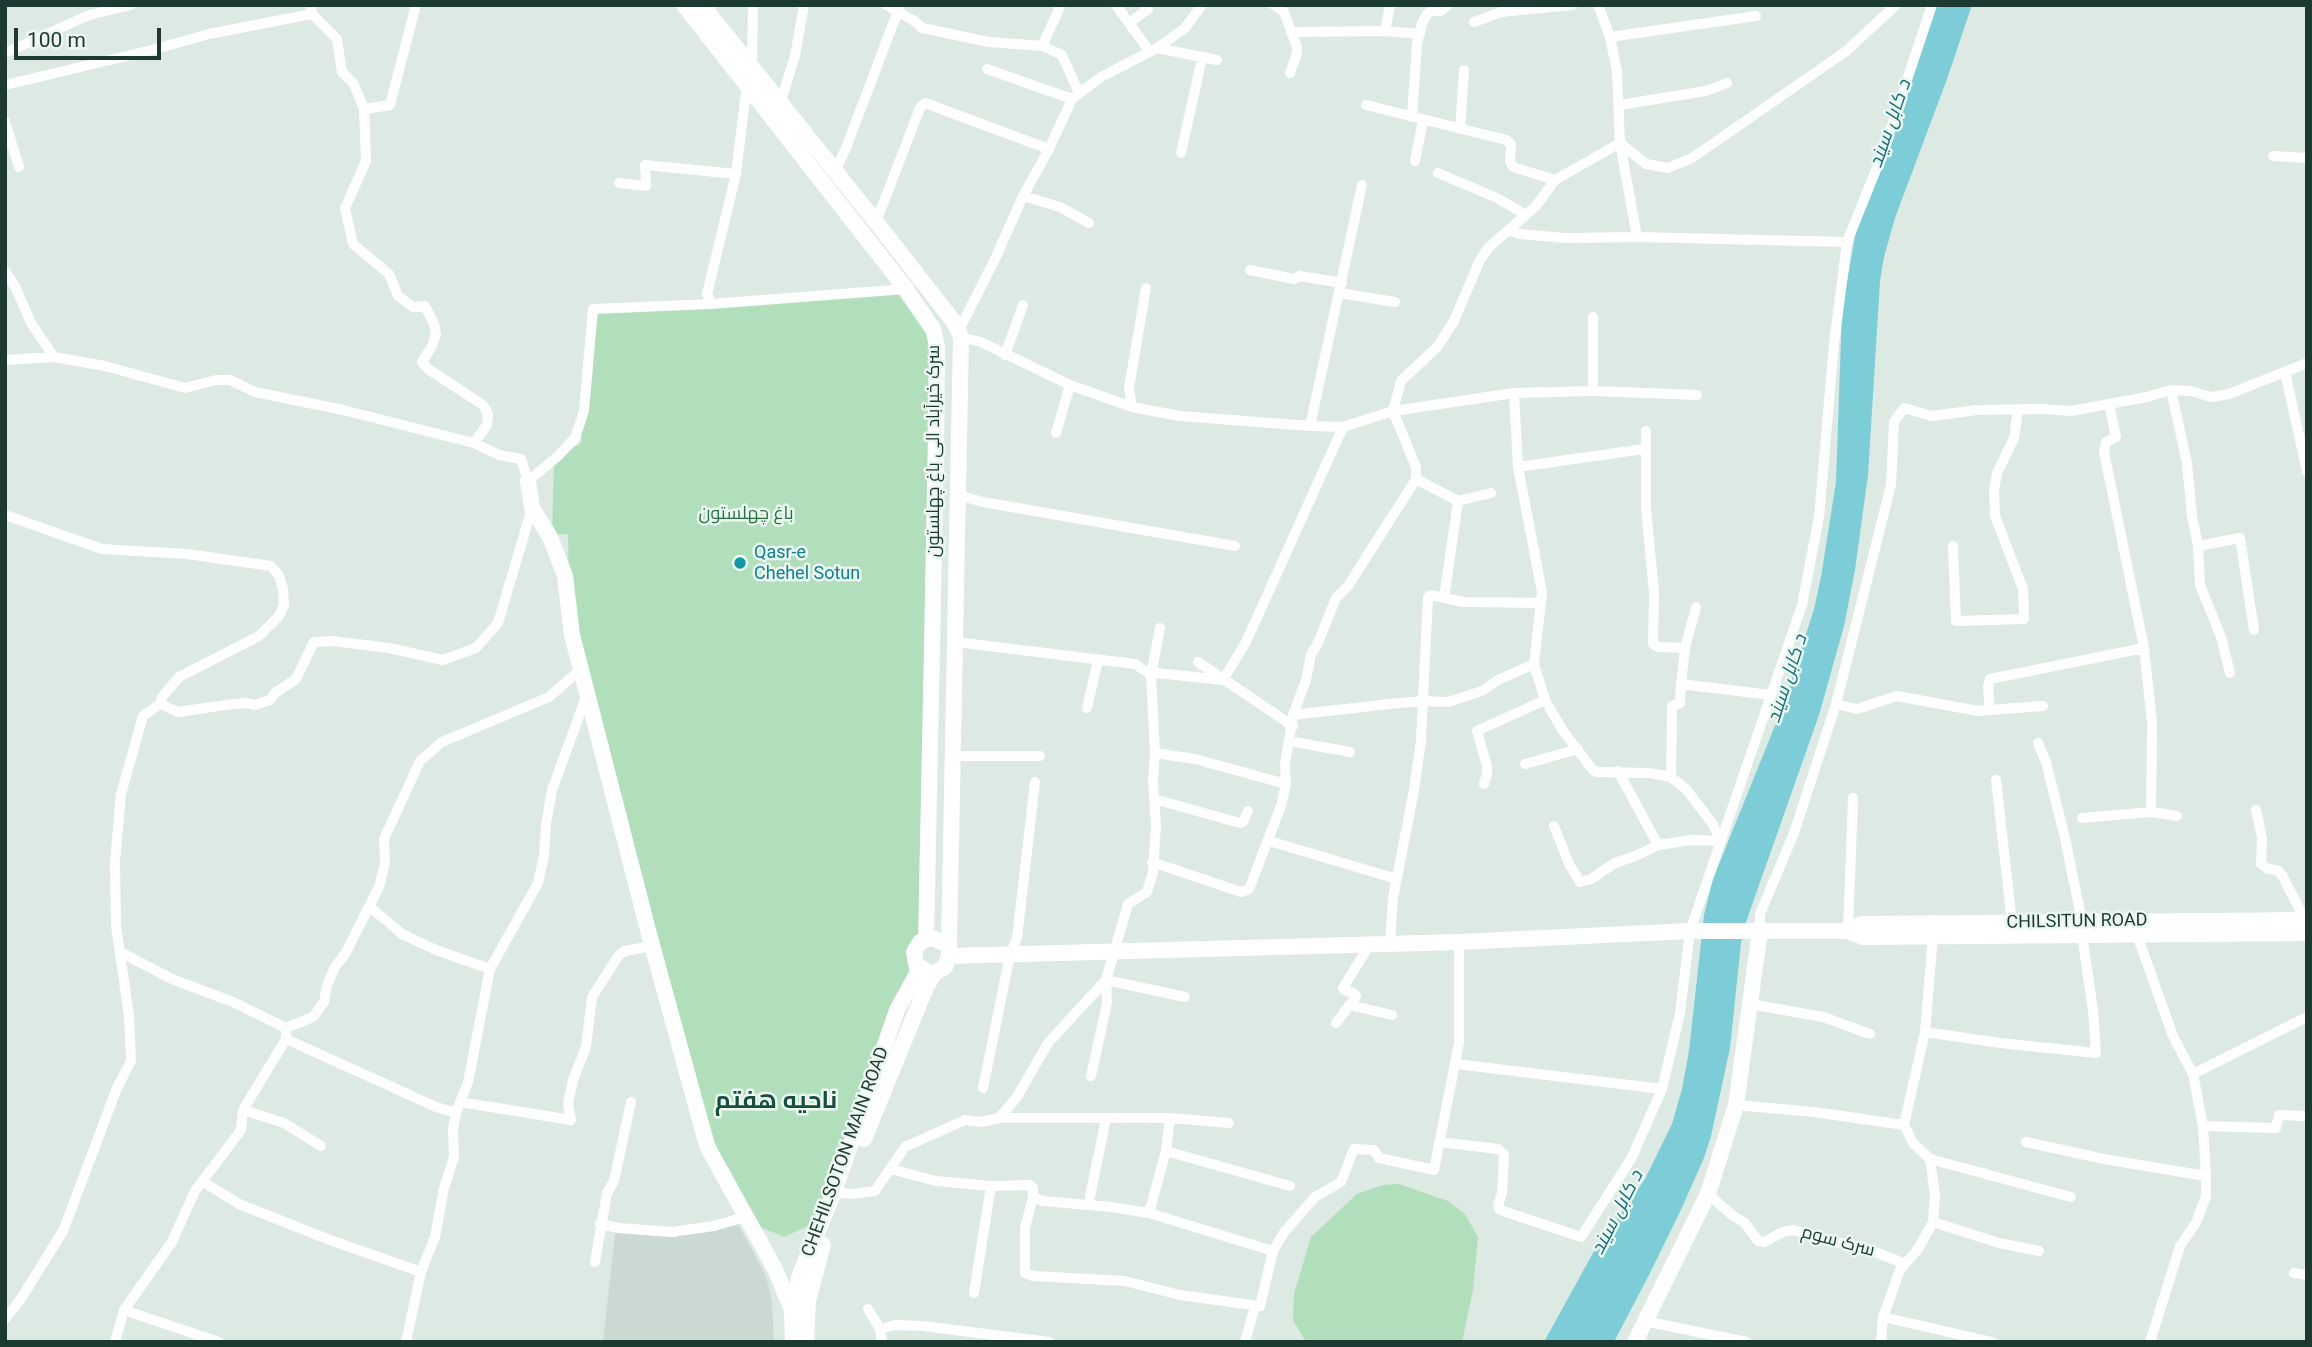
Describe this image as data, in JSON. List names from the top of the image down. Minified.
{"streets":{"main road":["سرک خیرآباد الی باغ چهلستون","CHILSITUN ROAD","CHEHILSOTON MAIN ROAD"],"street":["سرک سوم"]},"crossings":[["سرک خیرآباد الی باغ چهلستون","CHILSITUN ROAD"],["سرک خیرآباد الی باغ چهلستون","CHEHILSOTON MAIN ROAD"],["CHILSITUN ROAD","CHEHILSOTON MAIN ROAD"]],"districts":["ناحیه هفتم"],"water":["د کابل سيند"],"parks":["باغ چهلستون"],"places":["Qasr-e Chehel Sotun"],"scale_bar":"100 m"}
